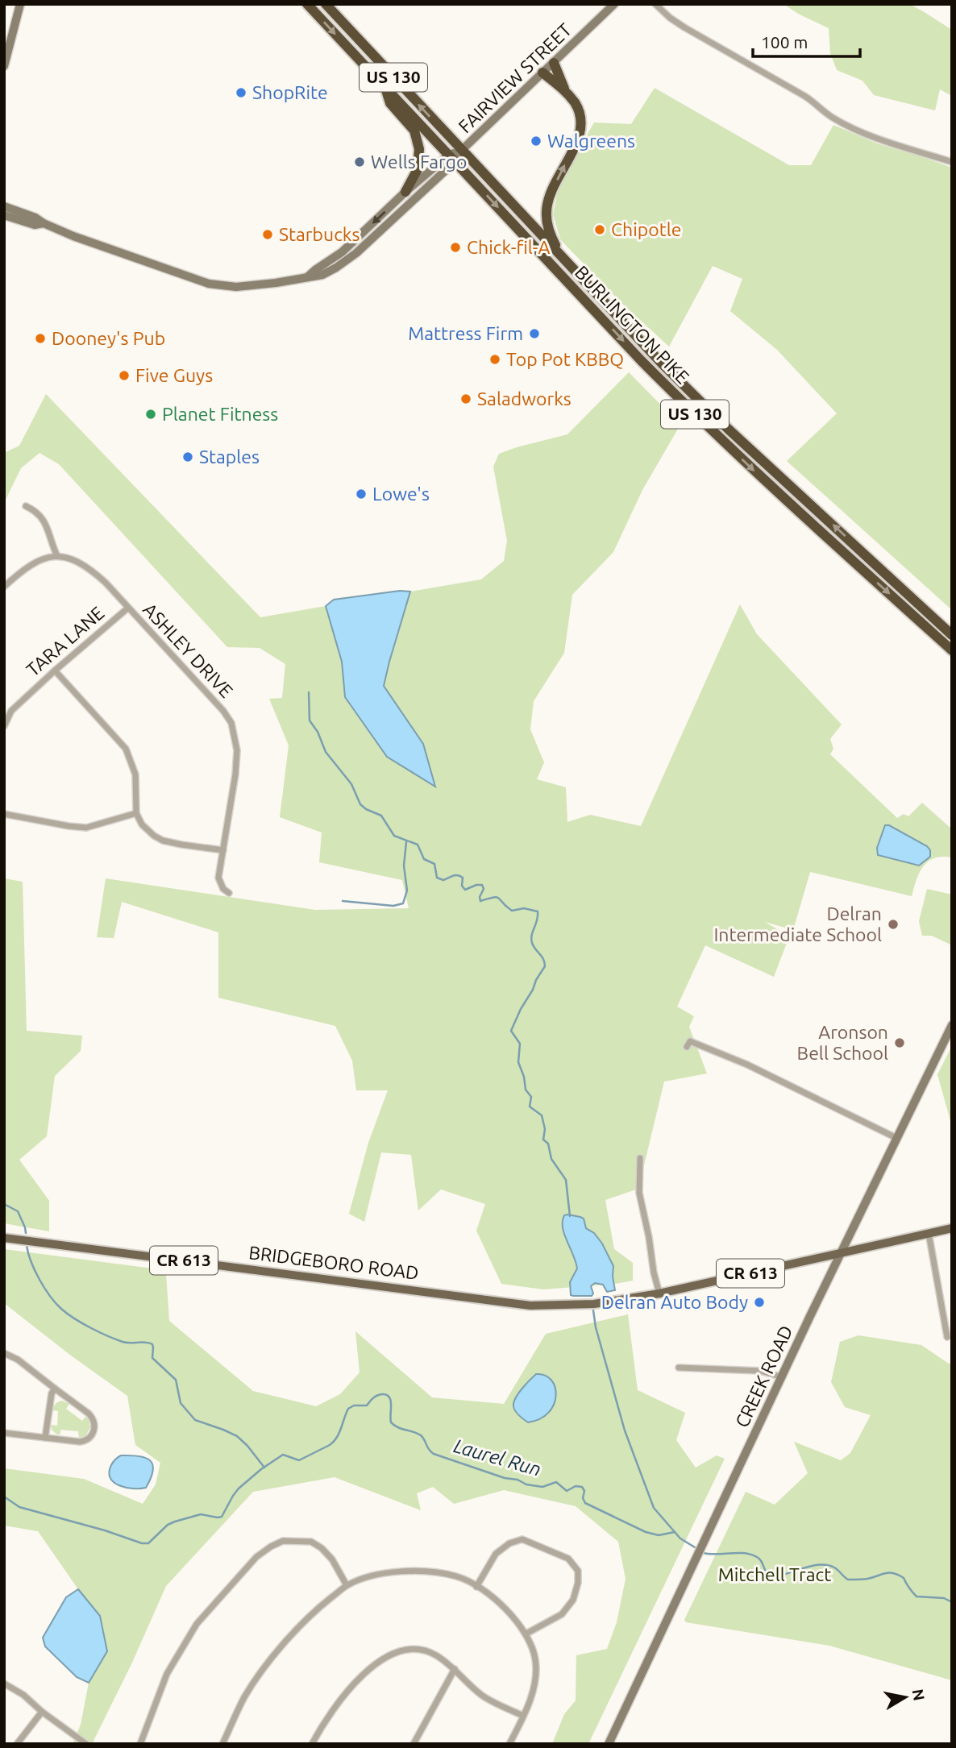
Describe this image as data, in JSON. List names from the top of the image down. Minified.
{"streets":{"highway":["US 130","BURLINGTON PIKE"],"main road":["CR 613","BRIDGEBORO ROAD"],"street":["FAIRVIEW STREET","TARA LANE","ASHLEY DRIVE","CREEK ROAD"]},"crossings":[["FAIRVIEW STREET","BURLINGTON PIKE"],["TARA LANE","ASHLEY DRIVE"],["CR 613","BRIDGEBORO ROAD"],["CR 613","CREEK ROAD"]],"water":["Laurel Run"],"parks":["Mitchell Tract"],"places":["ShopRite","Walgreens","Wells Fargo","Chipotle","Starbucks","Chick-fil-A","Mattress Firm","Dooney's Pub","Top Pot KBBQ","Five Guys","Saladworks","Planet Fitness","Staples","Lowe's","Delran Intermediate School","Aronson Bell School","Delran Auto Body"],"scale_bar":"100 m","north":"right"}
